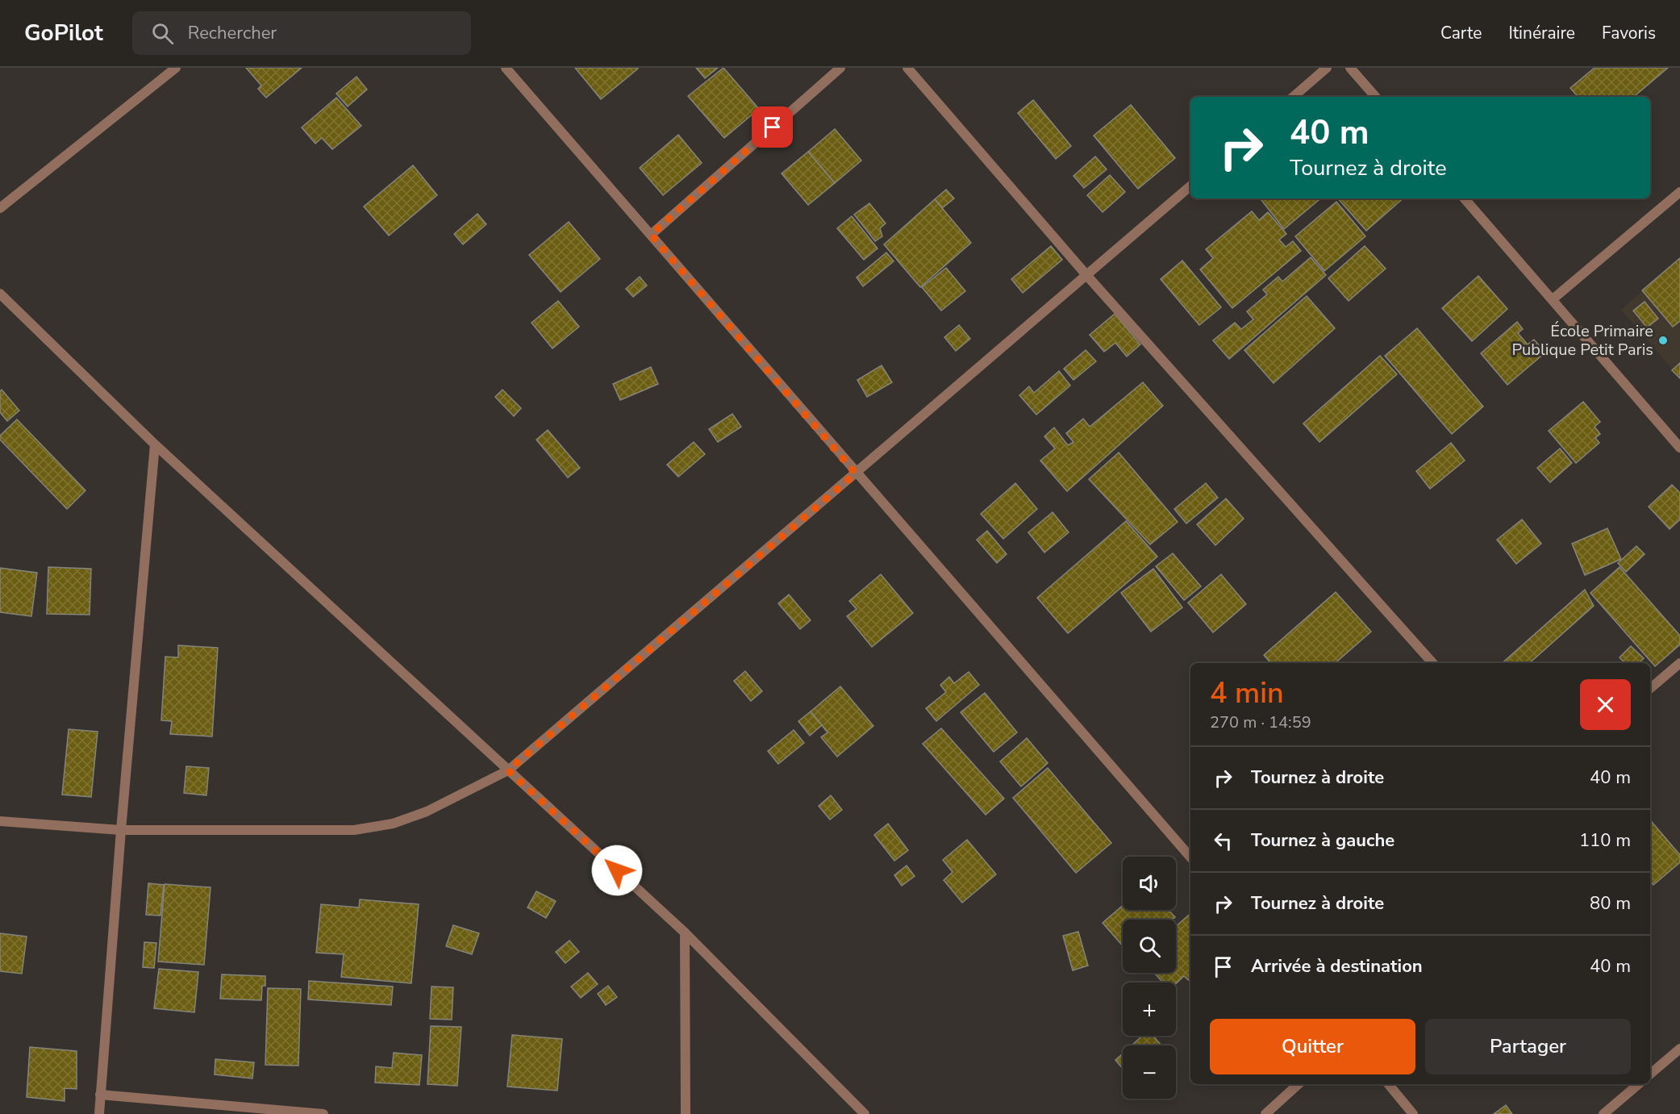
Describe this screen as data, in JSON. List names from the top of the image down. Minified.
{"places":["École Primaire Publique Petit Paris"],"page":{"header":"GoPilot","search":"Rechercher","nav":["Carte","Itinéraire","Favoris"],"turn":["40 m","Tournez à droite"],"heading":["4 min","270 m · 14:59"],"list":[{"name":"Tournez à droite","value":"40 m"},{"name":"Tournez à gauche","value":"110 m"},{"name":"Tournez à droite","value":"80 m"},{"name":"Arrivée à destination","value":"40 m"}],"map_buttons":["+","−"],"buttons":["Quitter","Partager"]}}
